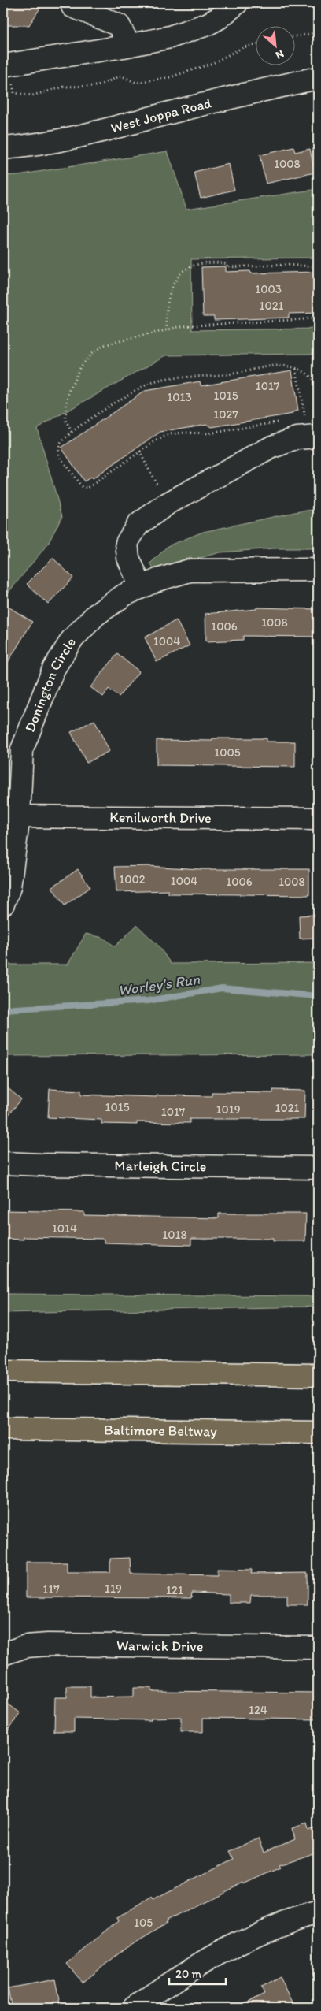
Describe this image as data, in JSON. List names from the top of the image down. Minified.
{"streets":{"highway":["Baltimore Beltway"],"street":["West Joppa Road","Donington Circle","Kenilworth Drive","Marleigh Circle","Warwick Drive"]},"crossings":[["Donington Circle","Kenilworth Drive"]],"water":["Worley's Run"],"house_numbers":["1008","1003","1021","1017","1015","1013","1027","1008","1006","1004","1005","1002","1004","1006","1008","1015","1021","1019","1017","1014","1018","119","117","121","124","105"],"scale_bar":"20 m","north":"bottom right"}
